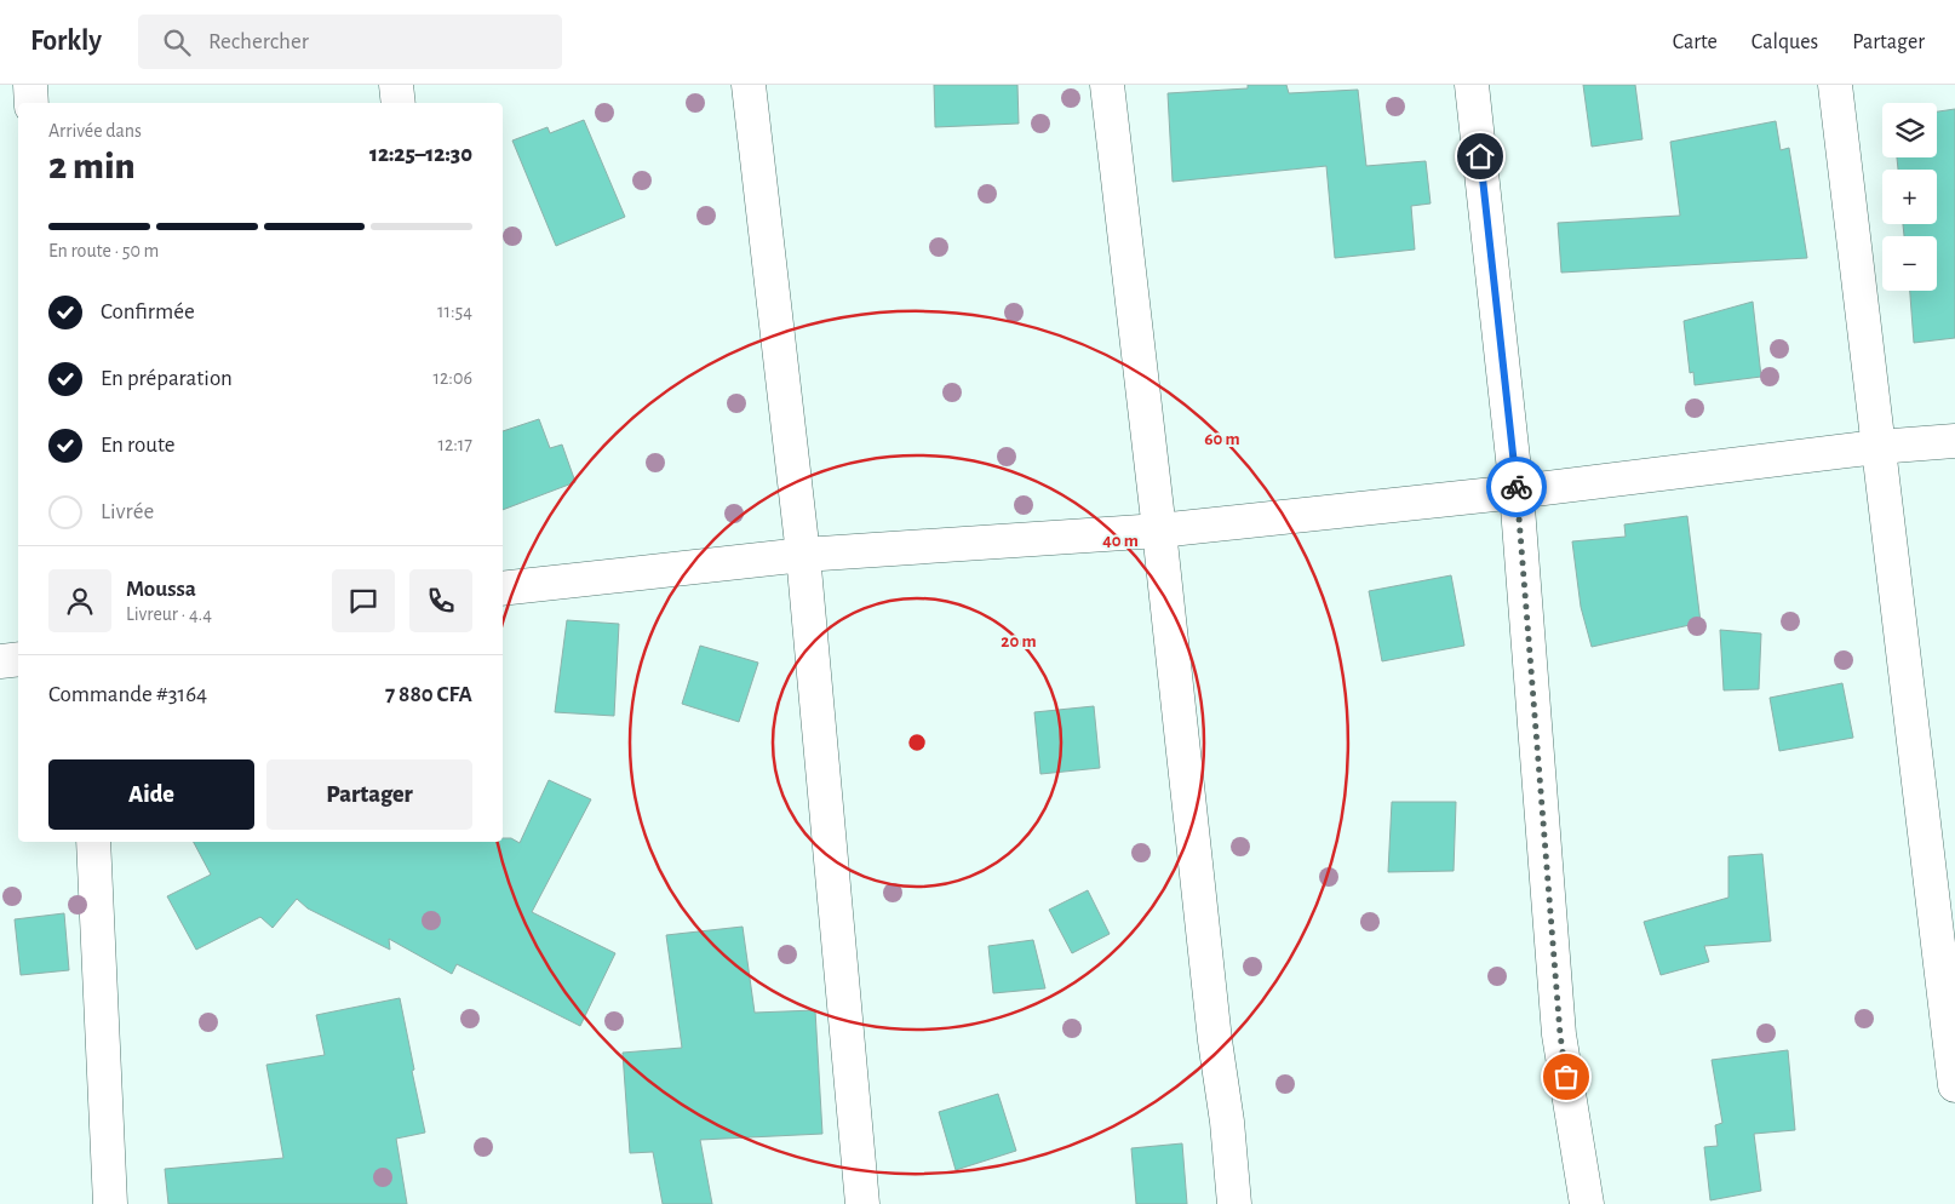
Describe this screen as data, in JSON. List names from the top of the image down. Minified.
{"page":{"header":"Forkly","search":"Rechercher","nav":["Carte","Calques","Partager"],"map_buttons":["+","−"],"heading":["2 min","Arrivée dans","12:25–12:30"],"panel":["Moussa","Livreur · 4.4","Commande #3164","7 880 CFA"],"bar":"En route · 50 m","list":[["Confirmée","11:54"],["En préparation","12:06"],["En route","12:17"],"Livrée"],"buttons":["Aide","Partager"]},"rings":["60 m","40 m","20 m"]}
